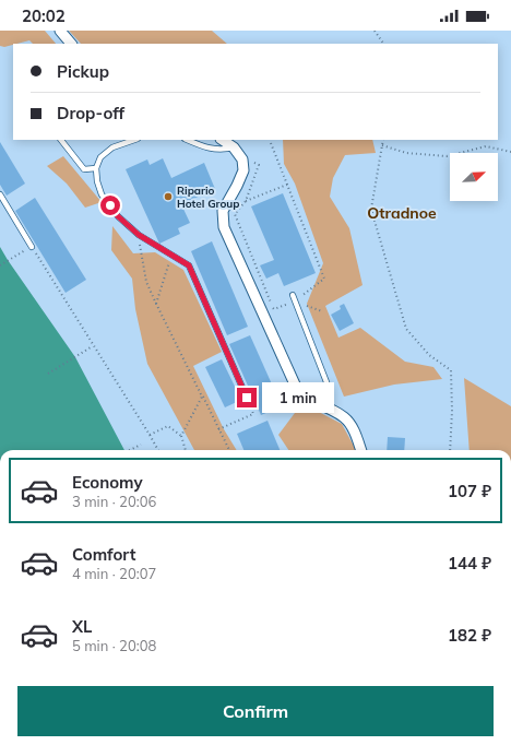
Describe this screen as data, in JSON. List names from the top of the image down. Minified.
{"districts":["Otradnoe"],"places":["Ripario Hotel Group"],"north":"top right","page":{"status":"20:02","banner":["Pickup","Drop-off"],"bubble":"1 min","list":[{"name":"Economy","note":"3 min · 20:06","value":"107 ₽"},{"name":"Comfort","note":"4 min · 20:07","value":"144 ₽"},{"name":"XL","note":"5 min · 20:08","value":"182 ₽"}],"buttons":"Confirm"}}
